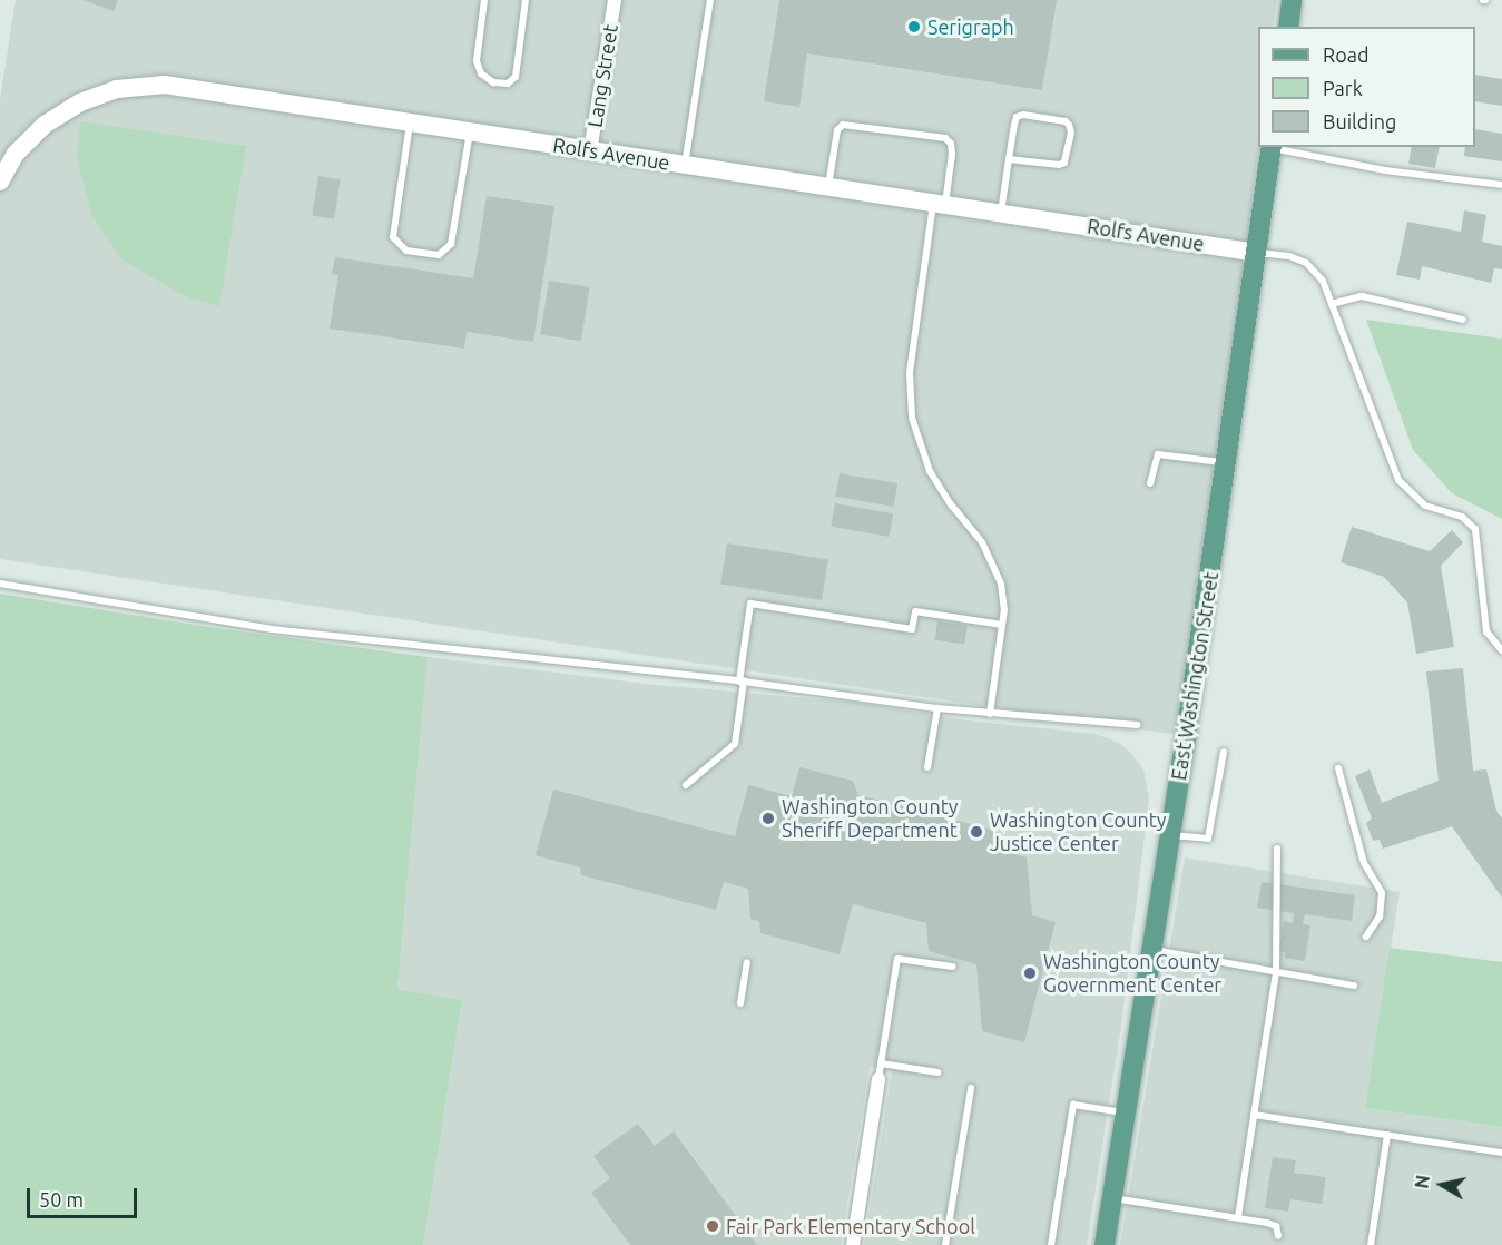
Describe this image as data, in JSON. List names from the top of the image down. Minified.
{"streets":{"main road":["East Washington Street"],"street":["Lang Street","Rolfs Avenue"]},"crossings":[["Lang Street","Rolfs Avenue"],["Rolfs Avenue","East Washington Street"]],"places":["Serigraph","Washington County Sheriff Department","Washington County Justice Center","Washington County Government Center","Fair Park Elementary School"],"legend":["Road","Park","Building"],"scale_bar":"50 m","north":"left"}
